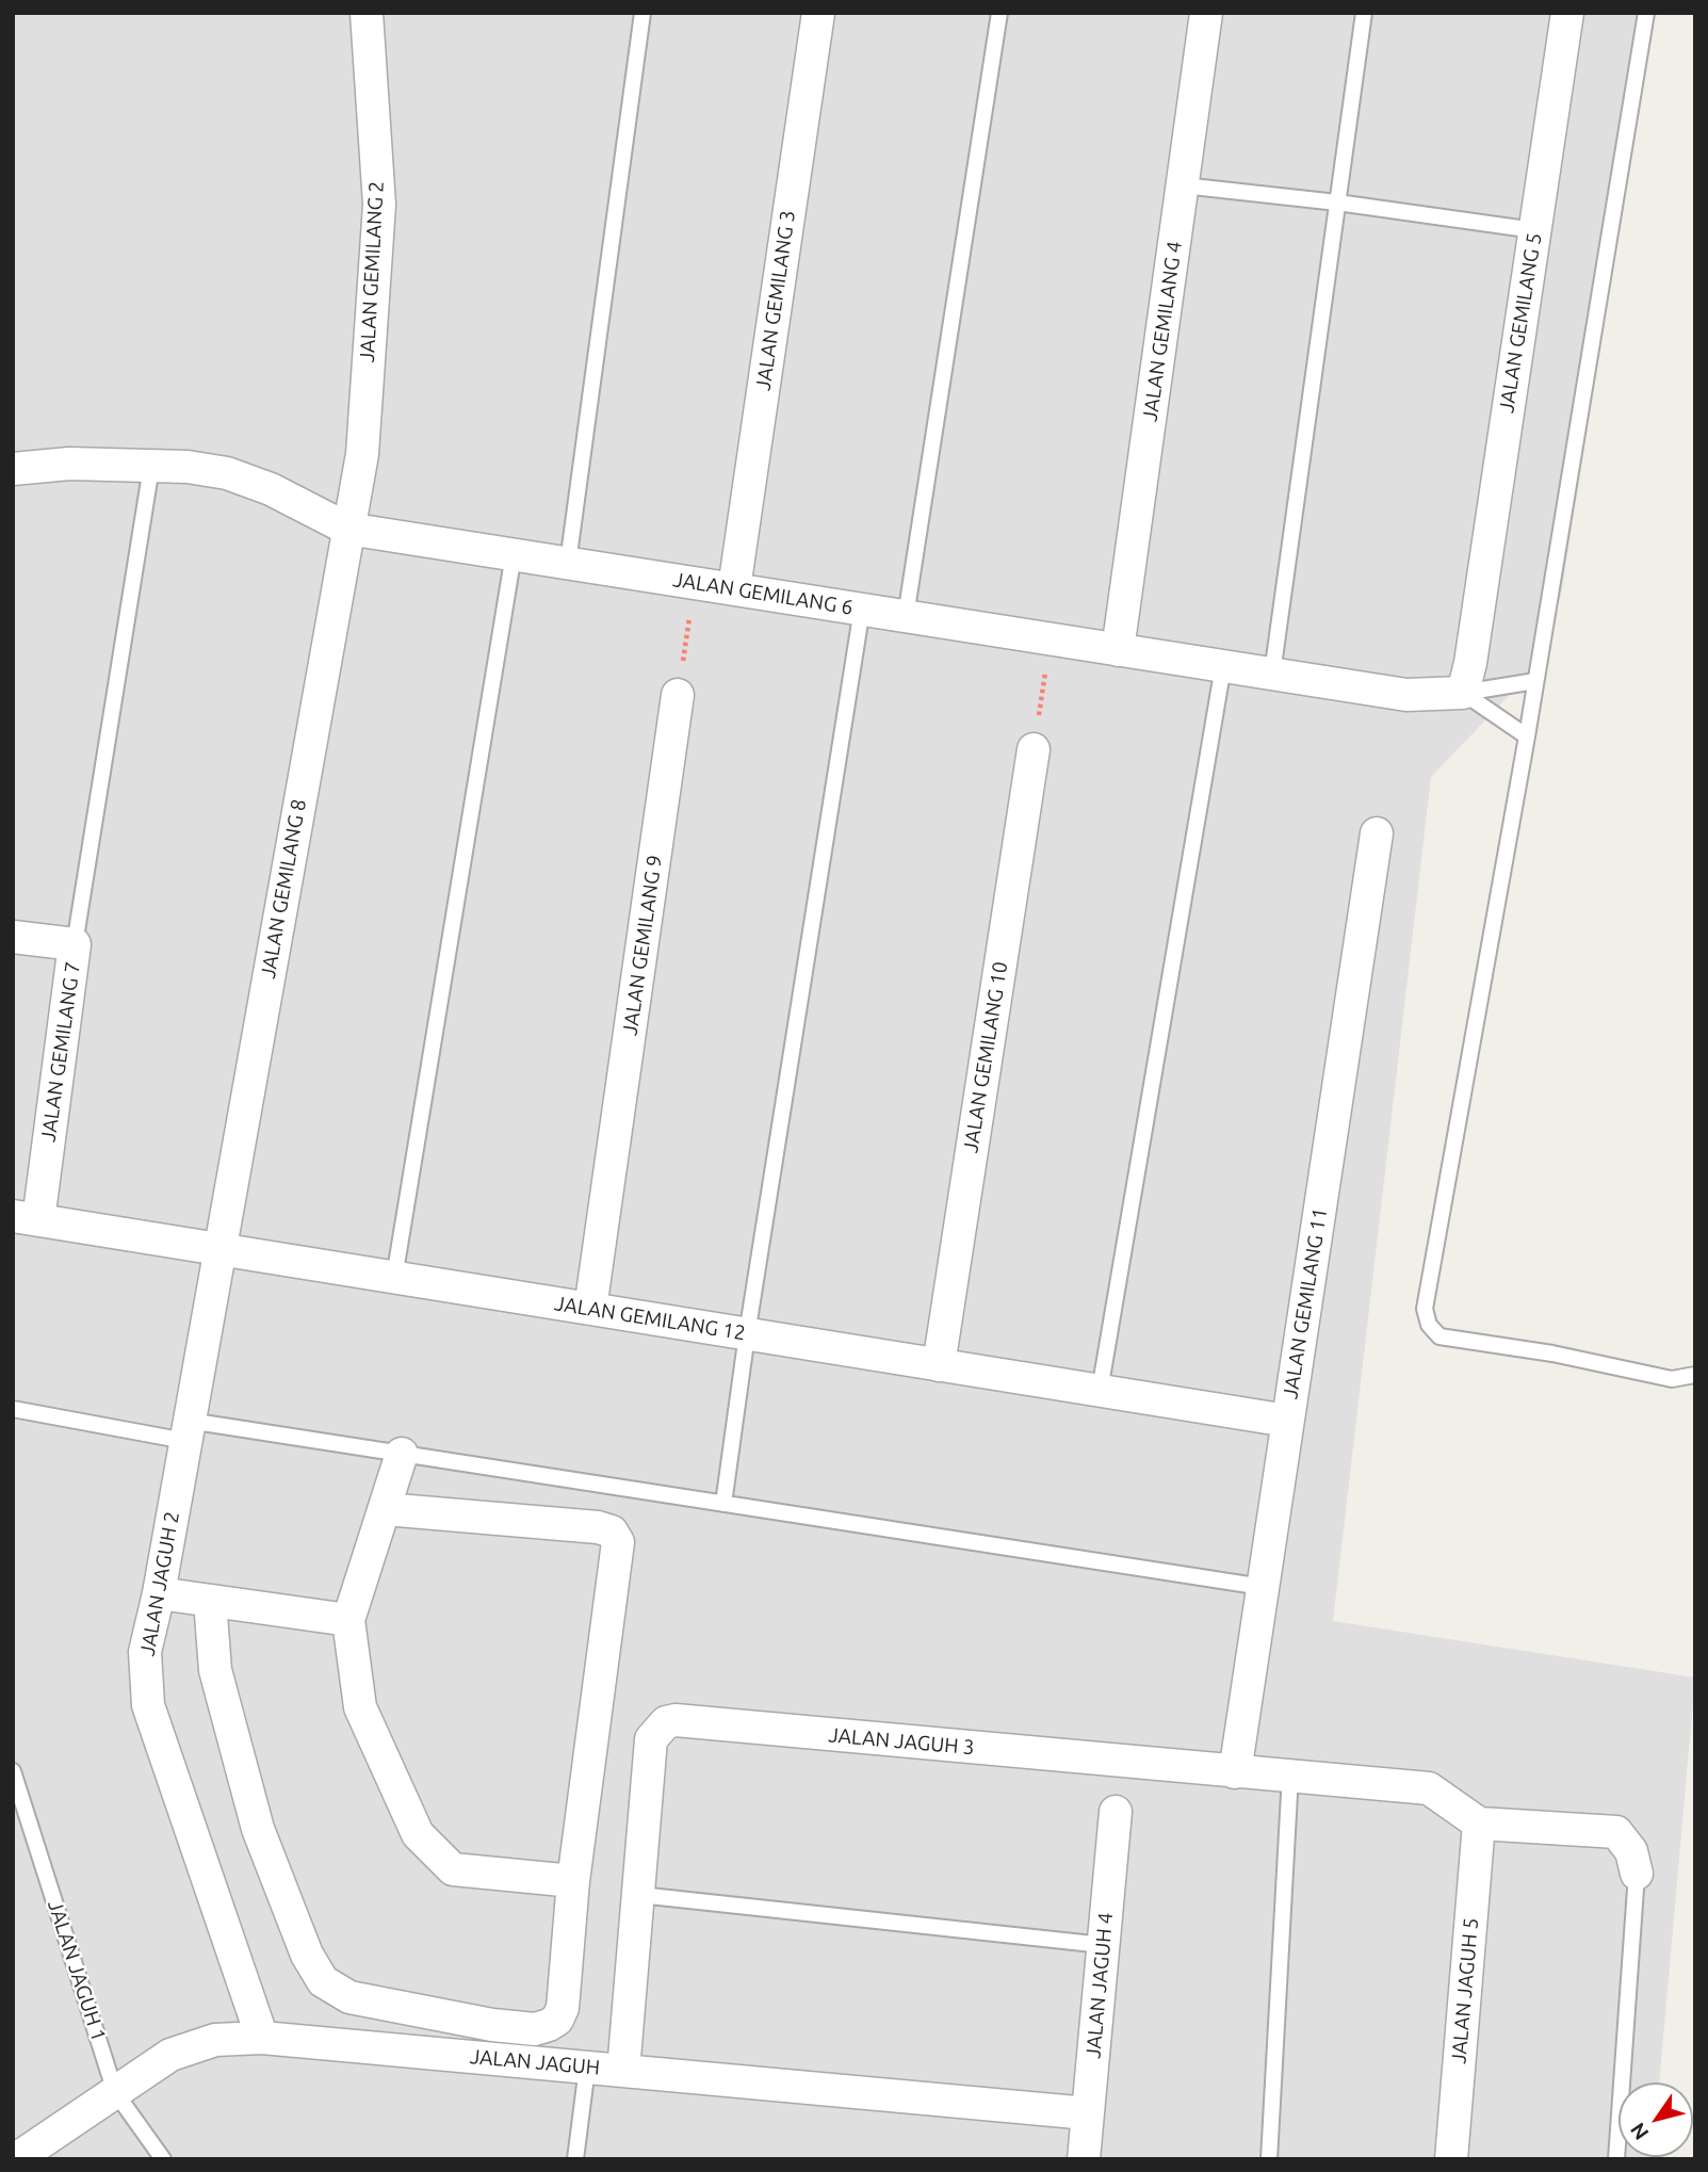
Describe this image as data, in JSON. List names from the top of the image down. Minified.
{"streets":{"street":["JALAN GEMILANG 2","JALAN GEMILANG 3","JALAN GEMILANG 5","JALAN GEMILANG 4","JALAN GEMILANG 6","JALAN GEMILANG 8","JALAN GEMILANG 9","JALAN GEMILANG 7","JALAN GEMILANG 10","JALAN GEMILANG 11","JALAN GEMILANG 12","JALAN JAGUH 2","JALAN JAGUH 3","JALAN JAGUH 4","JALAN JAGUH 5","JALAN JAGUH"],"lane":["JALAN JAGUH 1"]},"crossings":[["JALAN GEMILANG 2","JALAN GEMILANG 6"],["JALAN GEMILANG 2","JALAN GEMILANG 8"],["JALAN GEMILANG 3","JALAN GEMILANG 6"],["JALAN GEMILANG 5","JALAN GEMILANG 6"],["JALAN GEMILANG 4","JALAN GEMILANG 6"],["JALAN GEMILANG 6","JALAN GEMILANG 8"],["JALAN GEMILANG 8","JALAN GEMILANG 12"],["JALAN GEMILANG 8","JALAN JAGUH 2"],["JALAN GEMILANG 9","JALAN GEMILANG 12"],["JALAN GEMILANG 7","JALAN GEMILANG 12"],["JALAN GEMILANG 10","JALAN GEMILANG 12"],["JALAN GEMILANG 11","JALAN GEMILANG 12"],["JALAN GEMILANG 11","JALAN JAGUH 3"],["JALAN GEMILANG 12","JALAN JAGUH 2"],["JALAN JAGUH 2","JALAN JAGUH"],["JALAN JAGUH 3","JALAN JAGUH 5"],["JALAN JAGUH 3","JALAN JAGUH"],["JALAN JAGUH 1","JALAN JAGUH"],["JALAN JAGUH 4","JALAN JAGUH"]],"north":"bottom left"}
